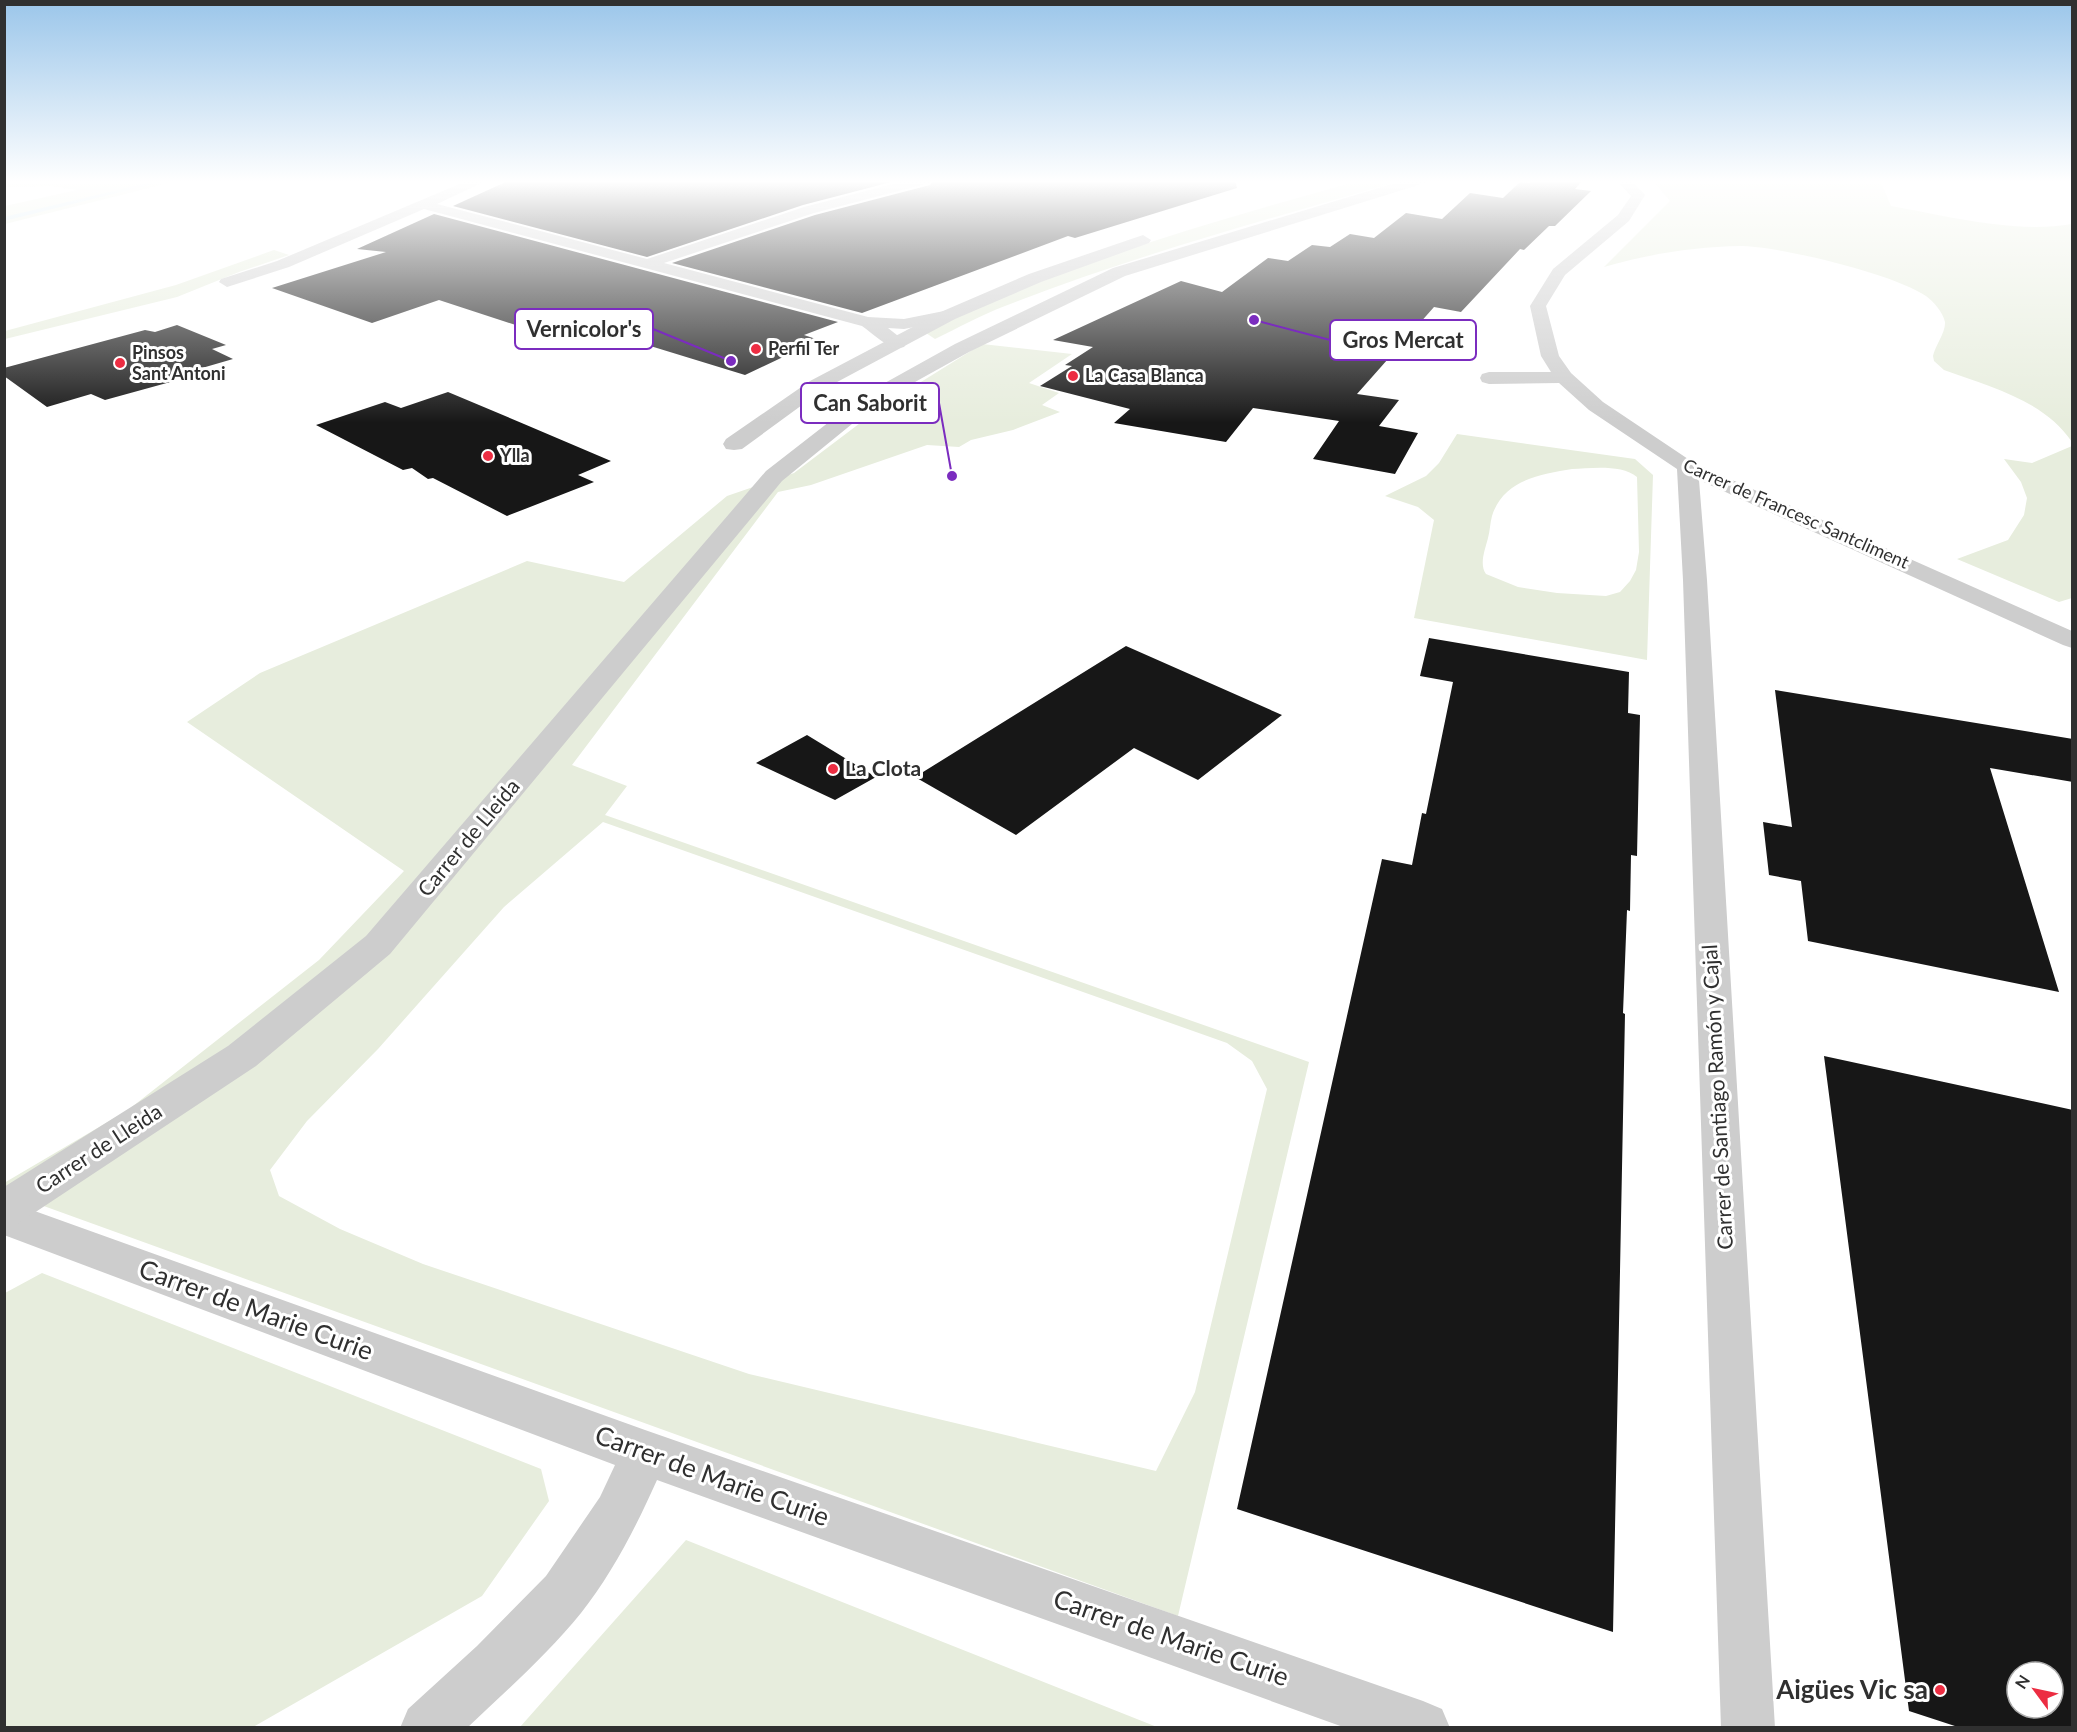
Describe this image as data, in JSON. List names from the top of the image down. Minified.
{"streets":{"street":["Carrer de Francesc Santcliment","Carrer de Lleida","Carrer de Santiago Ramón y Cajal","Carrer de Marie Curie"]},"crossings":[["Carrer de Francesc Santcliment","Carrer de Santiago Ramón y Cajal"]],"places":["Gros Mercat","Perfil Ter","Vernicolor's","Pinsos Sant Antoni","La Casa Blanca","Ylla","Can Saborit","La Clota","Aigües Vic sa"],"north":"top left"}
